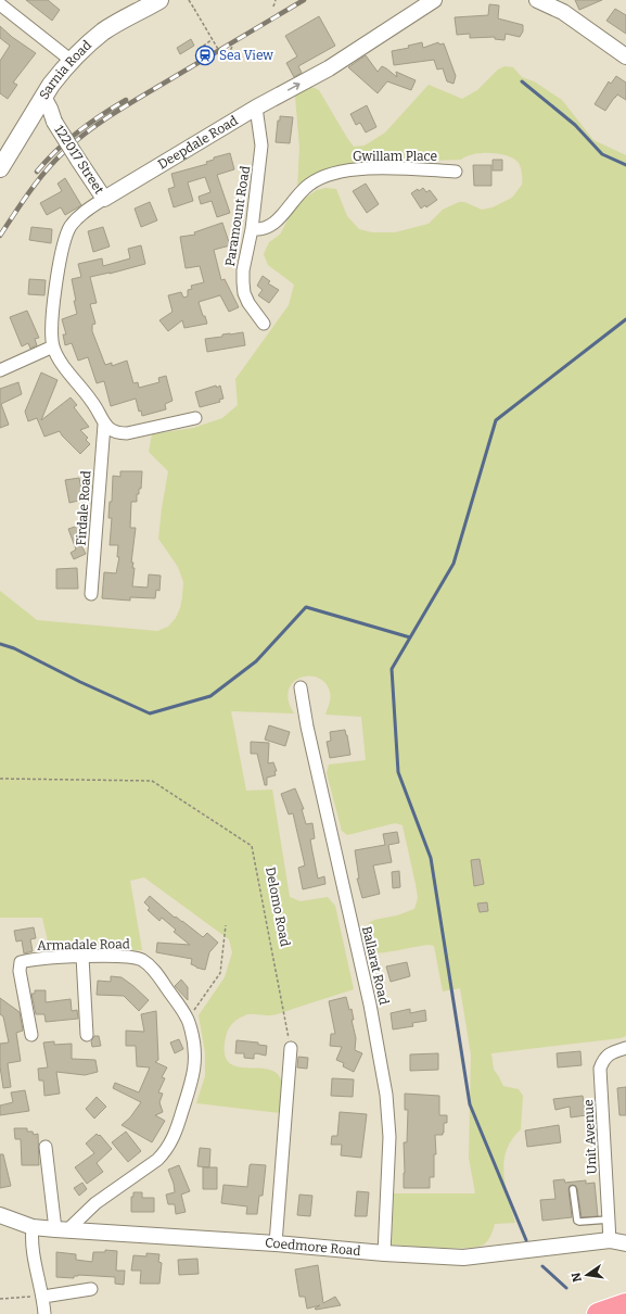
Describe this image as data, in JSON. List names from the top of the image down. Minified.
{"streets":{"main road":["Sarnia Road"],"street":["Deepdale Road","Gwillam Place","122017 Street","Paramount Road","Firdale Road","Armadale Road","Ballarat Road","Unit Avenue","Coedmore Road"],"path":["Delomo Road"]},"crossings":[["Sarnia Road","122017 Street"],["Deepdale Road","122017 Street"],["Deepdale Road","Paramount Road"],["Gwillam Place","Paramount Road"],["Armadale Road","Coedmore Road"],["Ballarat Road","Coedmore Road"],["Unit Avenue","Coedmore Road"]],"one_way":["Deepdale Road"],"places":{"station":["Sea View"]},"north":"left"}
